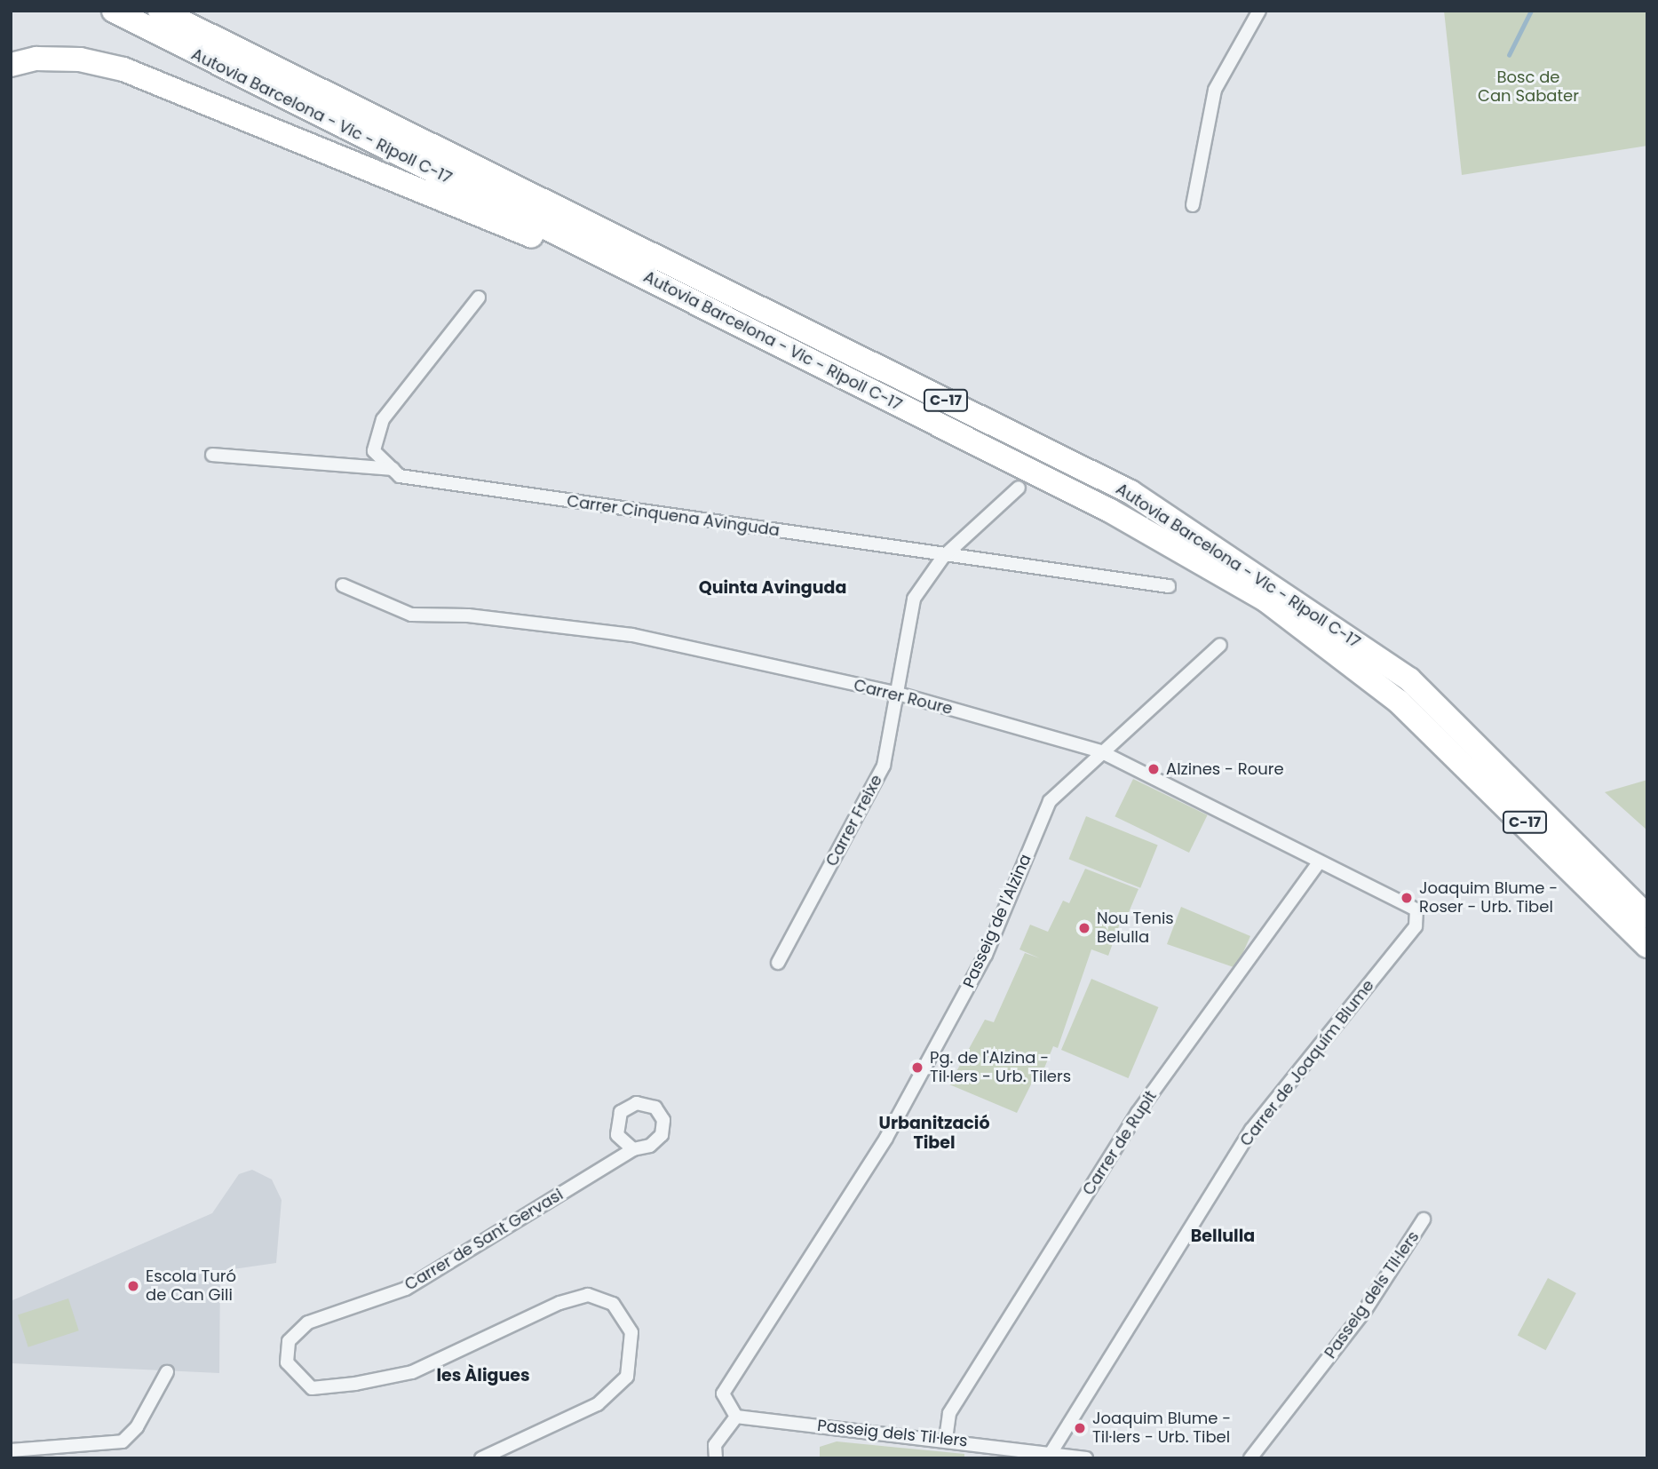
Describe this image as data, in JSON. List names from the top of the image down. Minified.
{"streets":{"highway":["Autovia Barcelona - Vic - Ripoll C-17","C-17"],"street":["Carrer Cinquena Avinguda","Carrer Roure","Carrer Freixe","Passeig de l'Alzina","Carrer de Joaquím Blume","Carrer de Rupit","Carrer de Sant Gervasi","Passeig dels Til·lers"]},"crossings":[["Carrer Cinquena Avinguda","Carrer Freixe"],["Carrer Roure","Carrer Freixe"],["Carrer Roure","Passeig de l'Alzina"],["Carrer Roure","Carrer de Joaquím Blume"],["Carrer Roure","Carrer de Rupit"],["Passeig de l'Alzina","Passeig dels Til·lers"],["Carrer de Joaquím Blume","Passeig dels Til·lers"],["Carrer de Rupit","Passeig dels Til·lers"]],"districts":["Quinta Avinguda","Urbanització Tibel","Bellulla","les Àligues"],"parks":["Bosc de Can Sabater"],"places":["Alzines - Roure","Joaquim Blume - Roser - Urb. Tibel","Nou Tenis Belulla","Pg. de l'Alzina - Til·lers - Urb. Tilers","Escola Turó de Can Gili","Joaquim Blume - Til·lers - Urb. Tibel"]}
